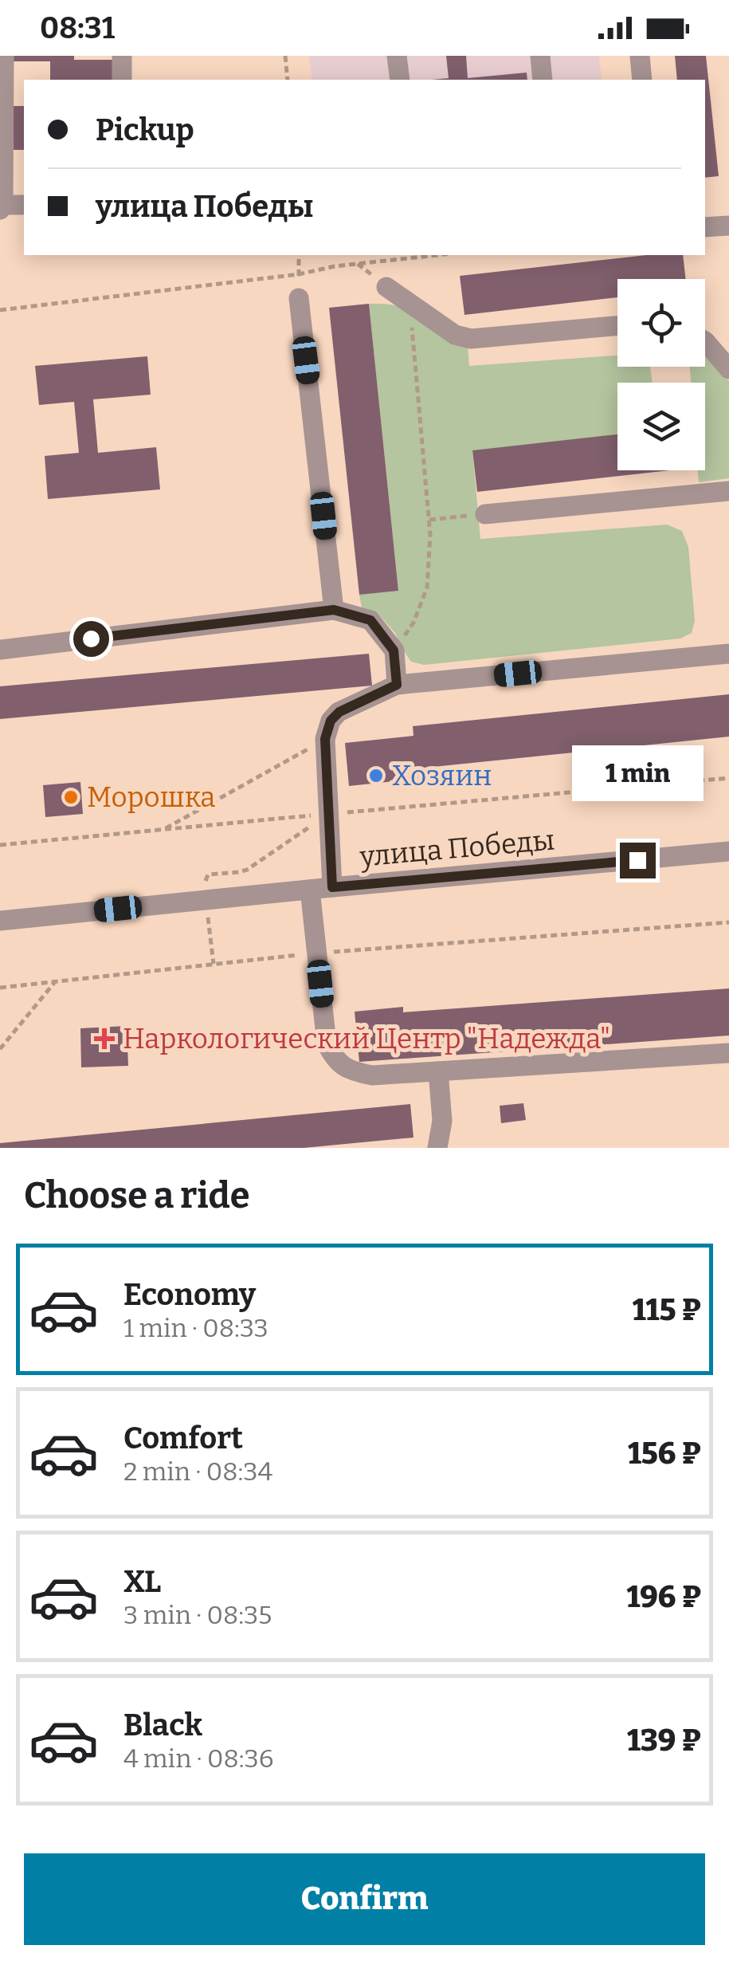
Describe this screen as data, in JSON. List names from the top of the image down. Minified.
{"streets":{"street":["улица Победы"]},"places":{"other":["Хозяин","Морошка"],"health":["Наркологический Центр \"Надежда\""]},"page":{"status":"08:31","banner":["Pickup","улица Победы"],"bubble":"1 min","heading":"Choose a ride","list":[{"name":"Economy","note":"1 min · 08:33","value":"115 ₽"},{"name":"Comfort","note":"2 min · 08:34","value":"156 ₽"},{"name":"XL","note":"3 min · 08:35","value":"196 ₽"},{"name":"Black","note":"4 min · 08:36","value":"139 ₽"}],"buttons":"Confirm"}}
